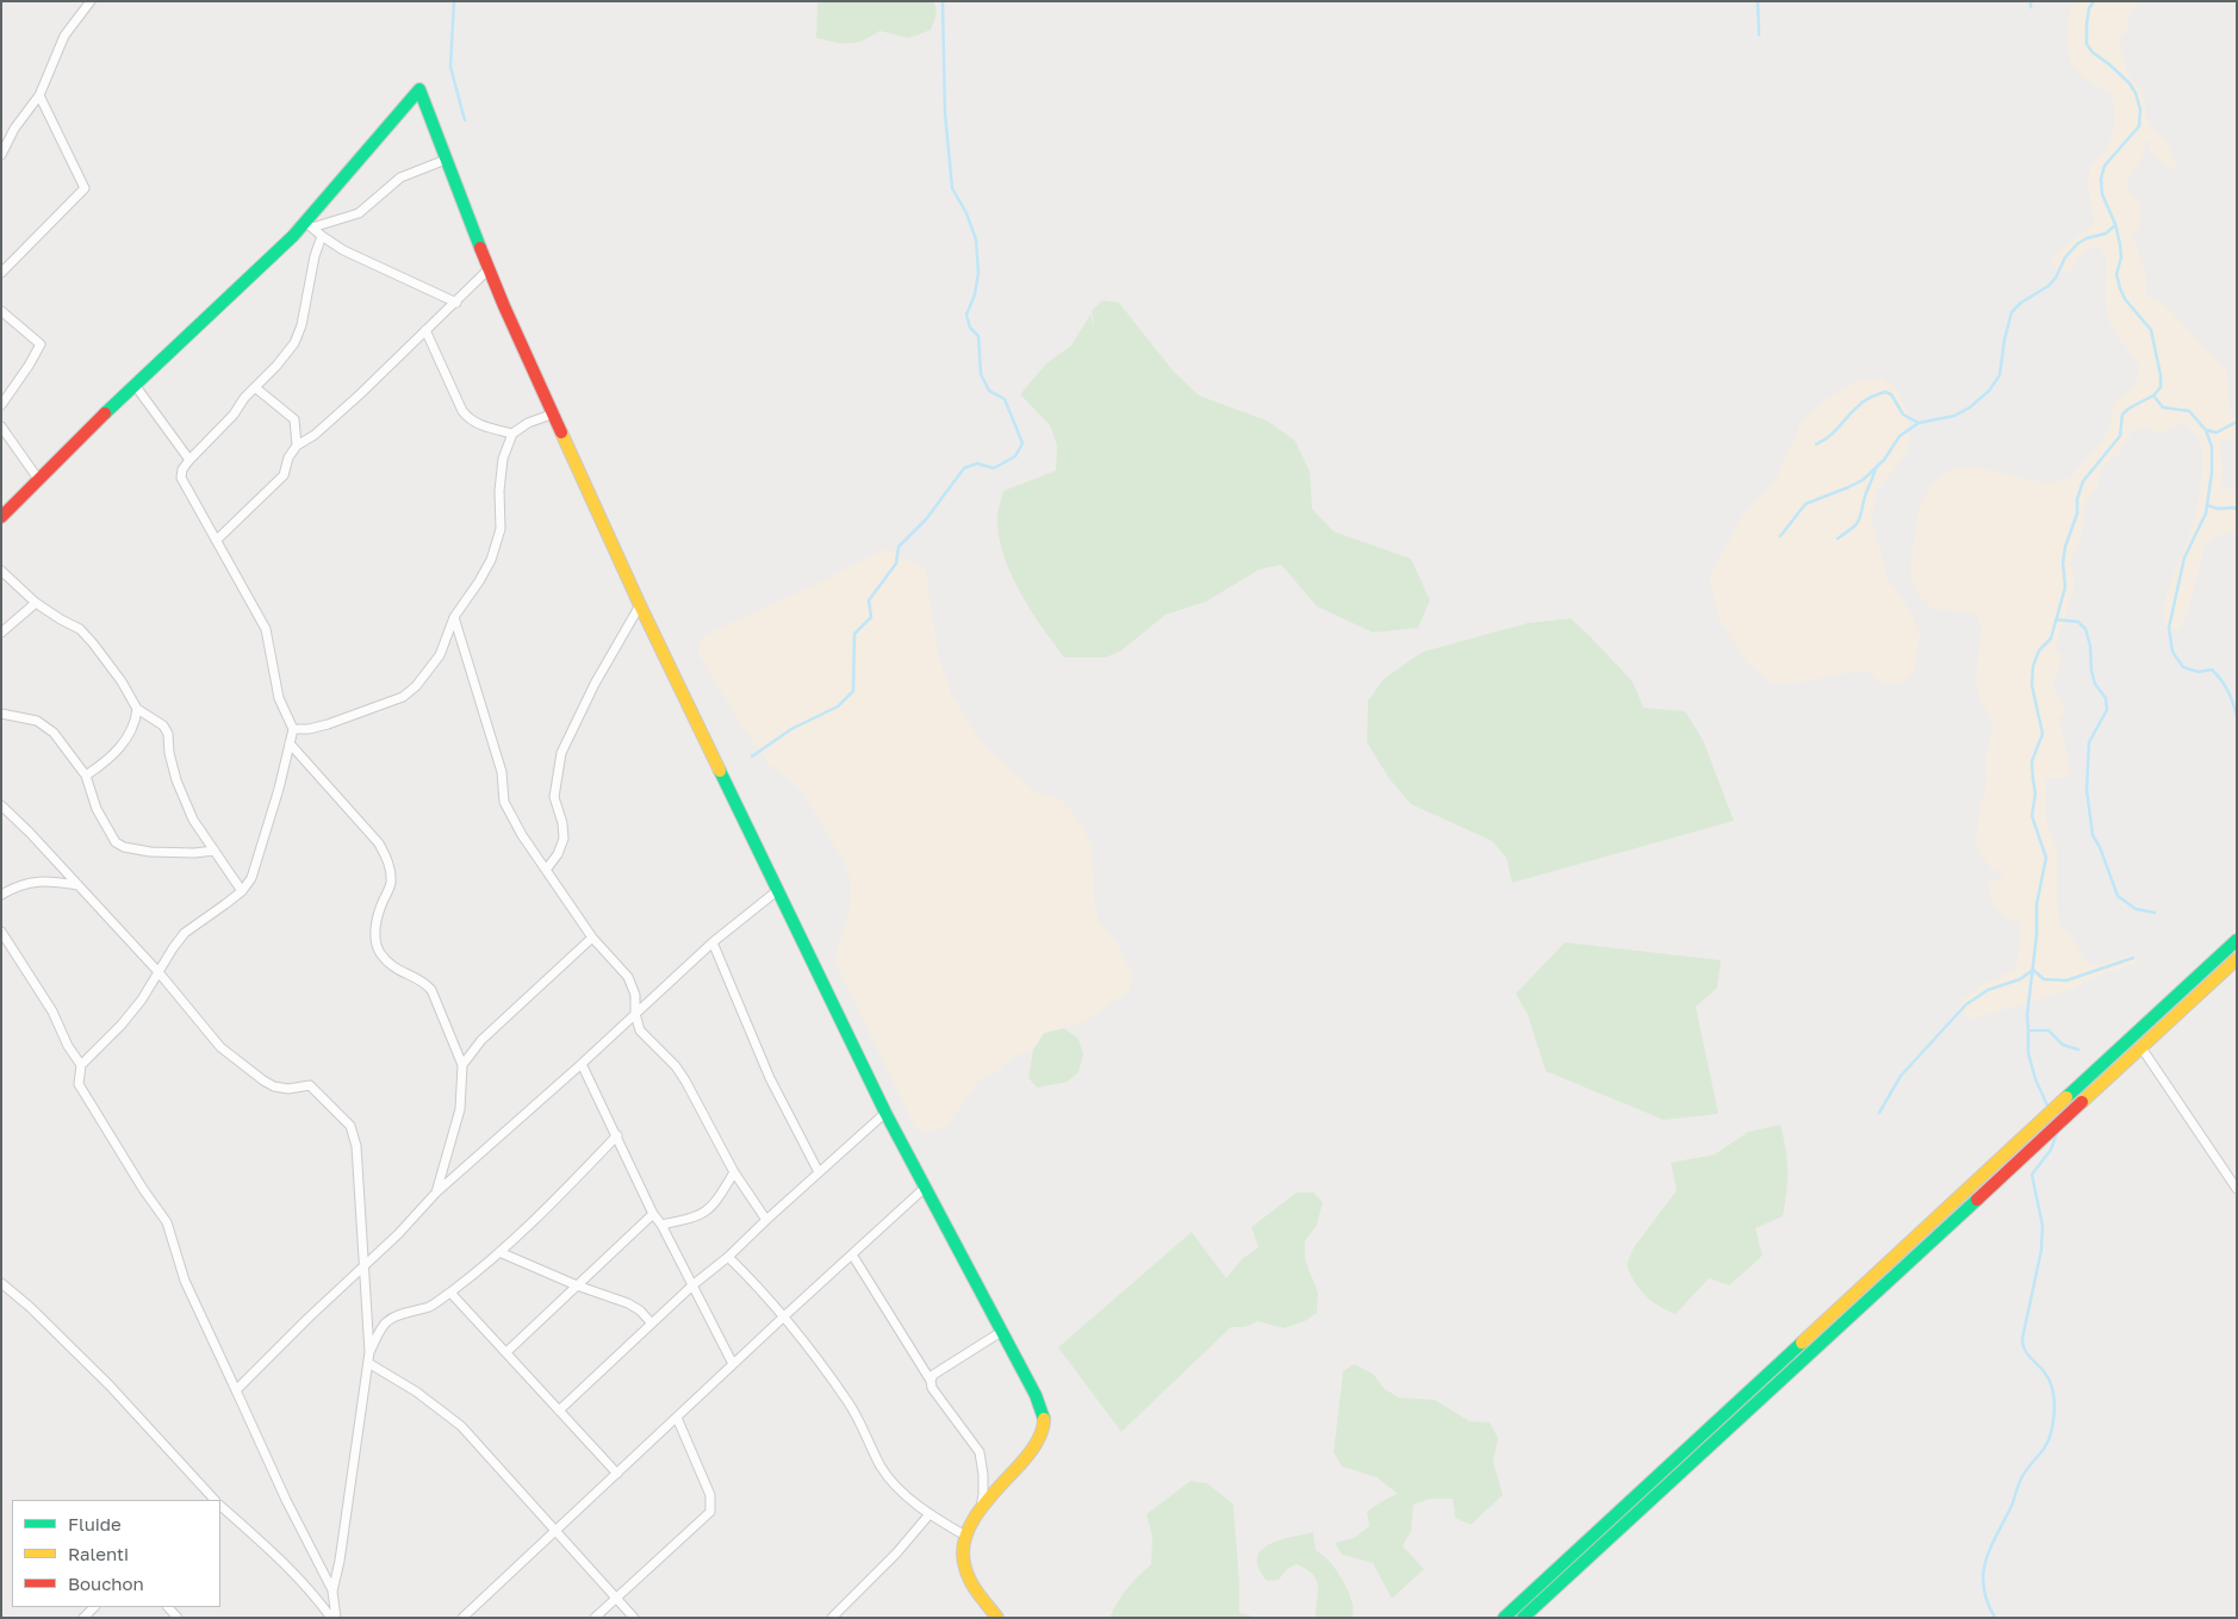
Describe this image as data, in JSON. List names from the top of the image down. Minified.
{"legend":["Fluide","Ralenti","Bouchon"]}
